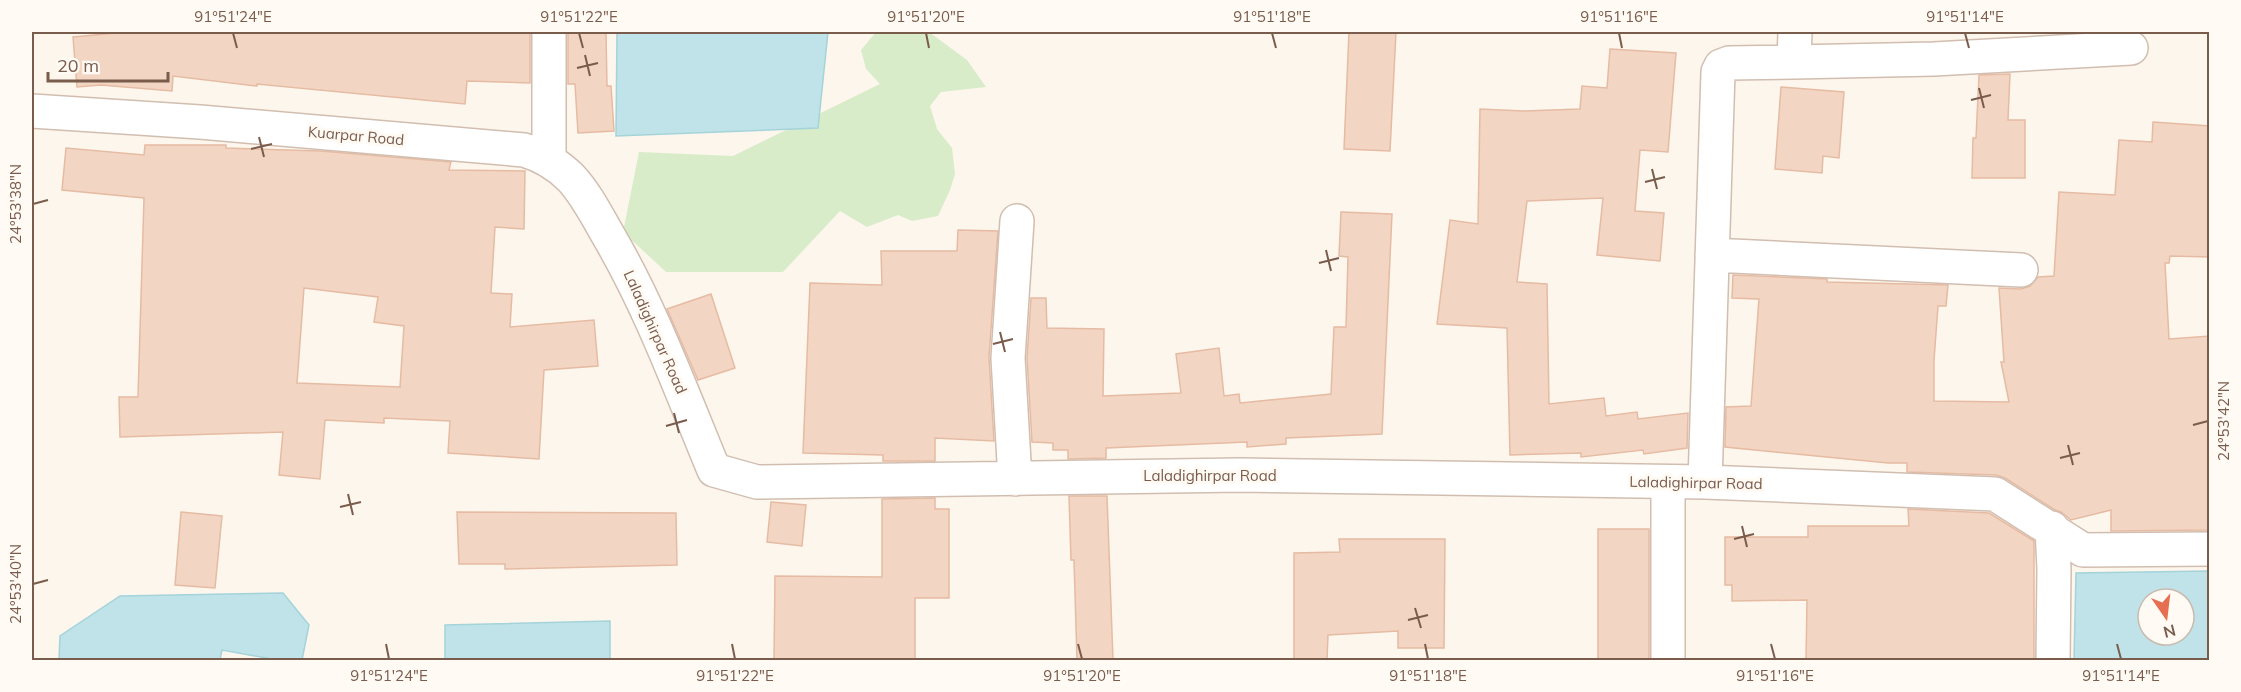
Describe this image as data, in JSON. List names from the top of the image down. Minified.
{"streets":{"street":["Kuarpar Road","Laladighirpar Road"]},"crossings":[["Kuarpar Road","Laladighirpar Road"]],"scale_bar":"20 m","north":"bottom","coordinates":["91°51'24\"E","91°51'22\"E","91°51'20\"E","91°51'18\"E","91°51'16\"E","91°51'14\"E","24°53'38\"N","24°53'42\"N","24°53'40\"N"]}
